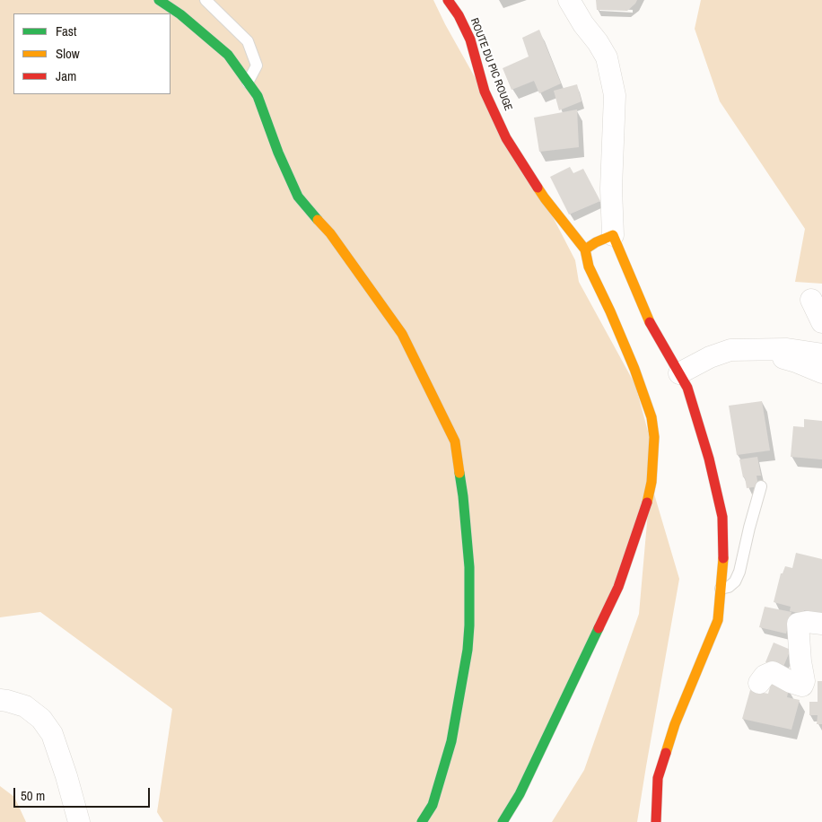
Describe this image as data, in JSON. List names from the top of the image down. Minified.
{"streets":{"street":["ROUTE DU PIC ROUGE"]},"legend":["Fast","Slow","Jam"],"scale_bar":"50 m"}
